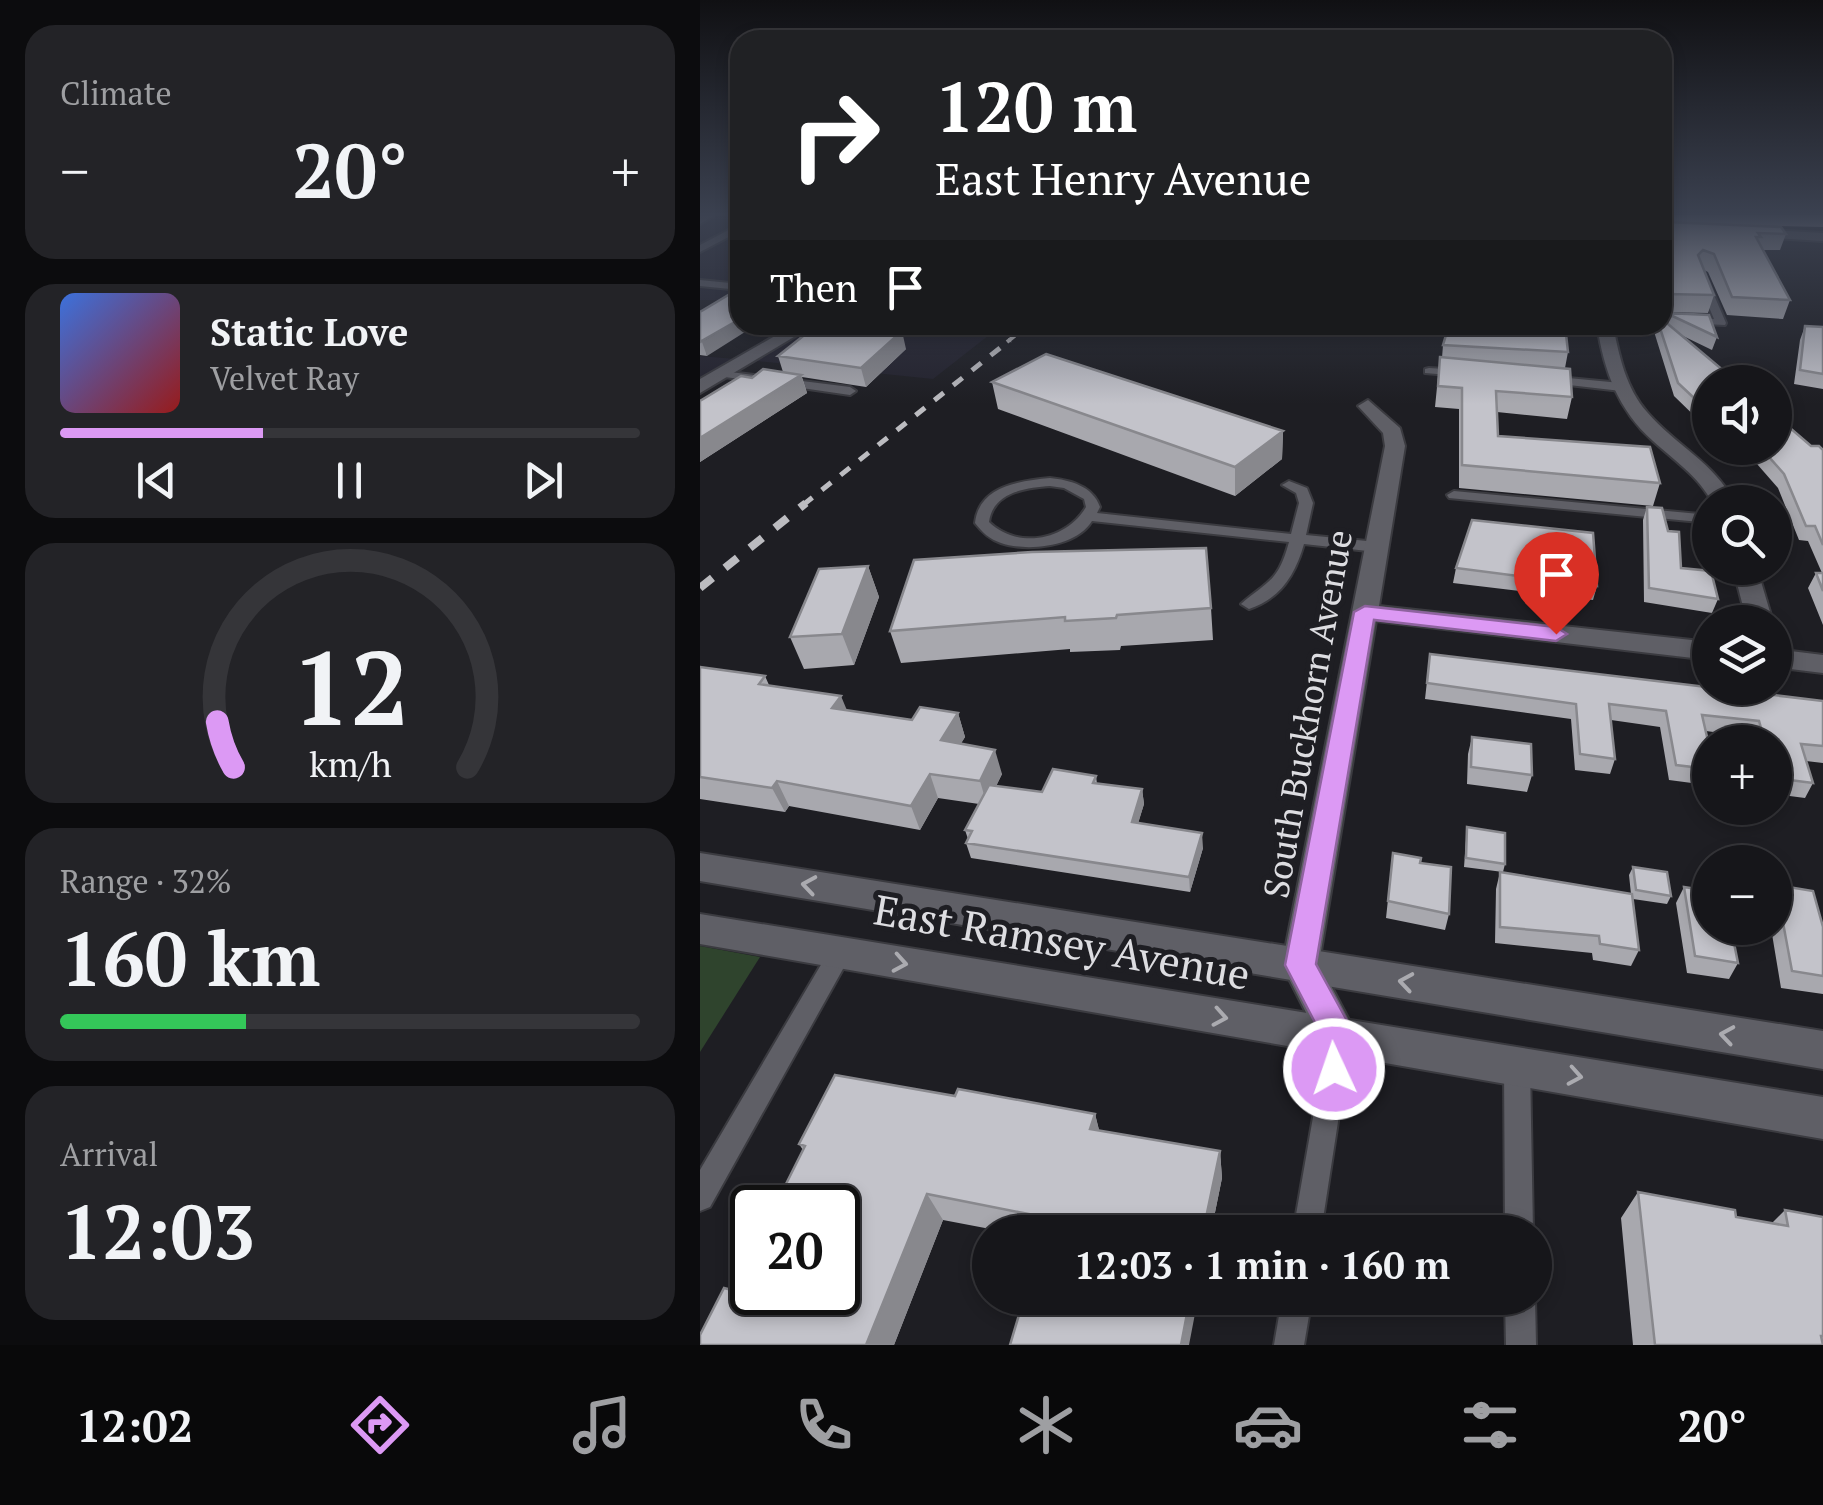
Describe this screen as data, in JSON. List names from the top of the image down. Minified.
{"streets":{"street":["South Buckhorn Avenue","East Ramsey Avenue"]},"crossings":[["South Buckhorn Avenue","East Ramsey Avenue"]],"page":{"tile":["Climate",["Range · 32%","160 km"],["Arrival","12:03"]],"turn":["120 m","East Henry Avenue"],"heat":["−","20°","+"],"then":"Then","song":["Static Love","Velvet Ray"],"map_buttons":["+","−"],"limit":"20","trip":"12:03 · 1 min · 160 m","tabs":["12:02","20°"],"gauge":["12","km/h"]}}
